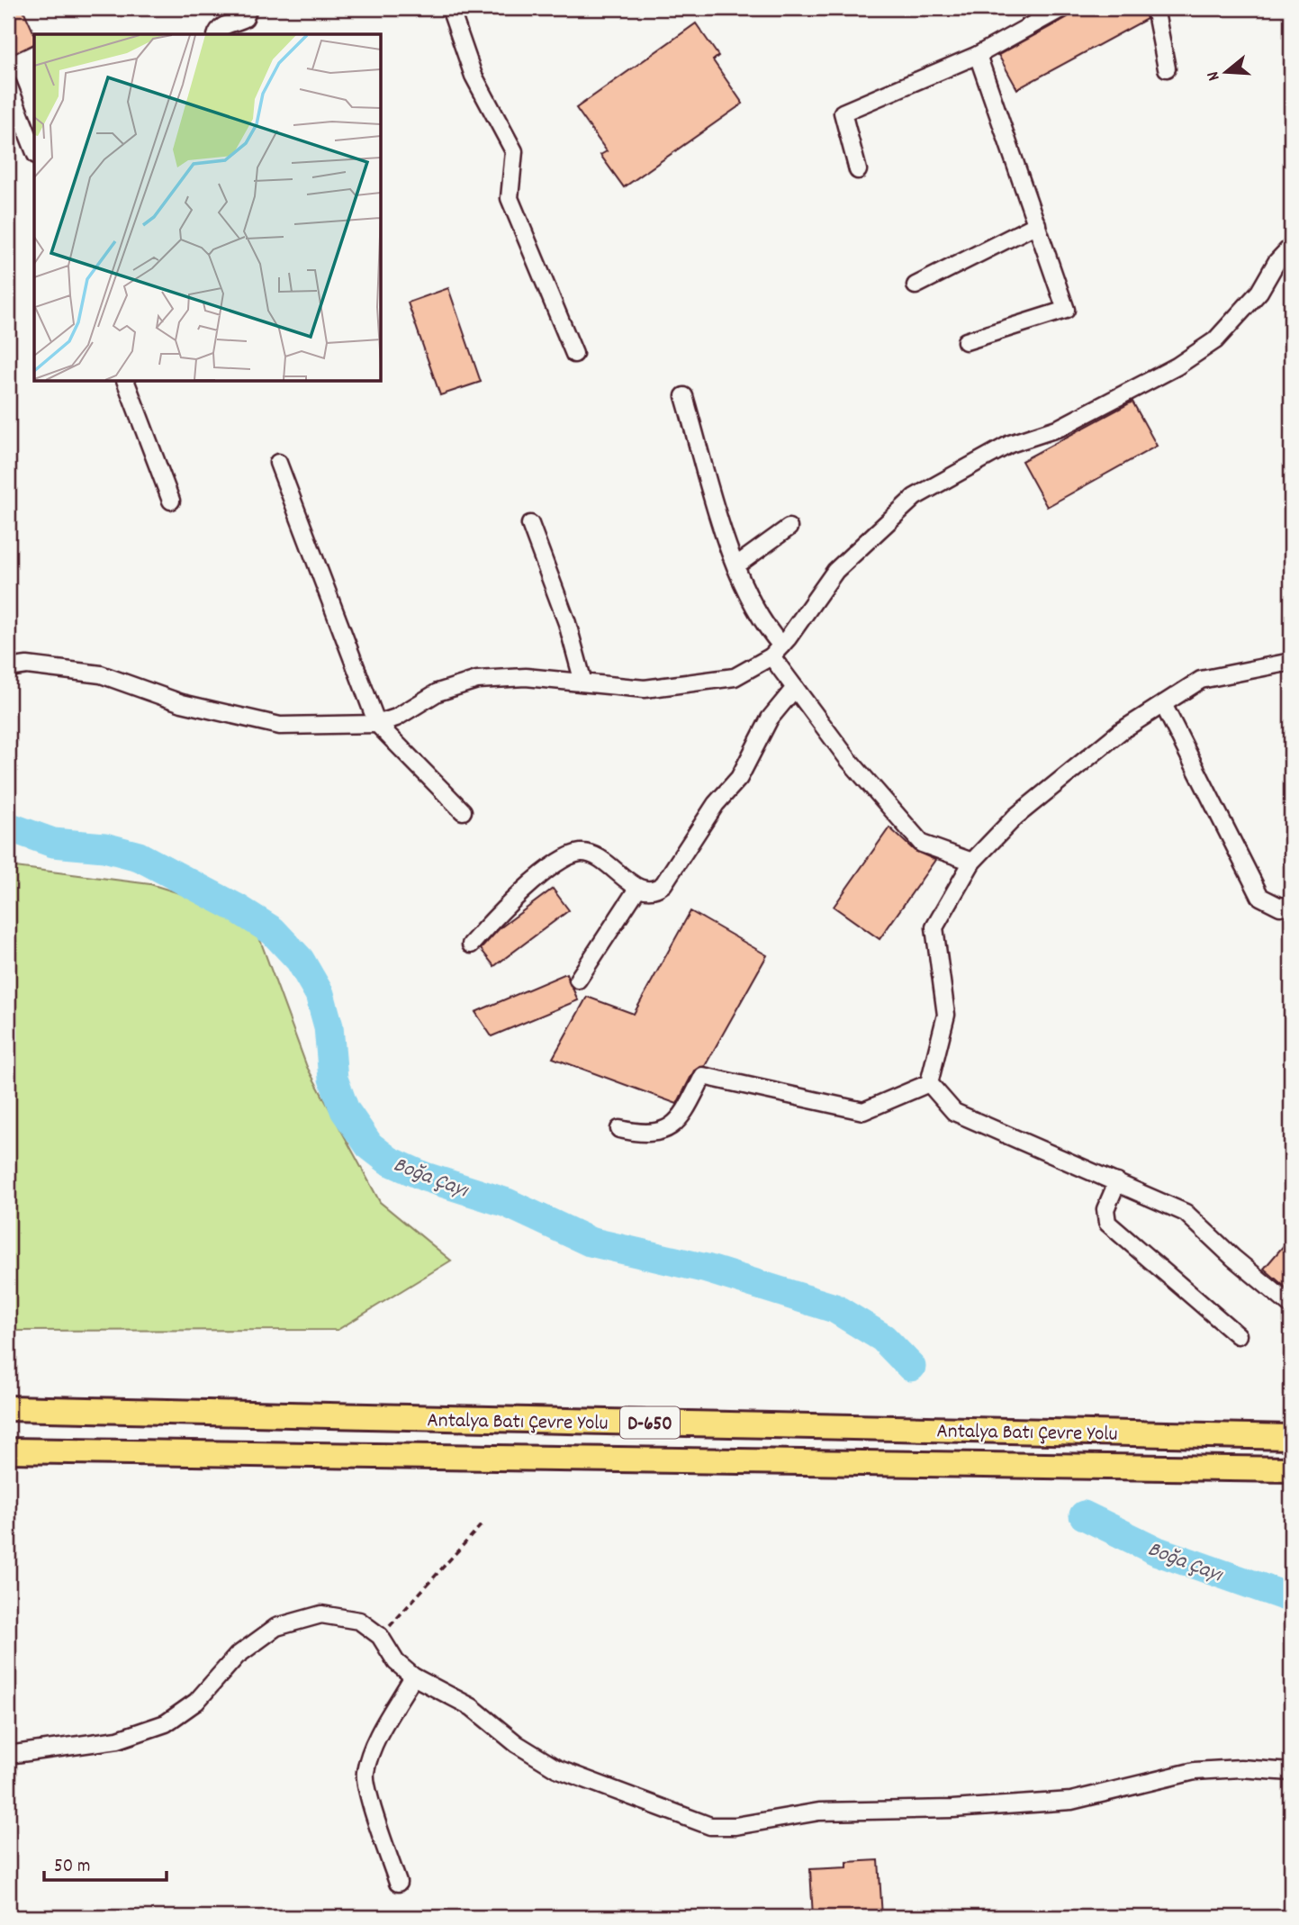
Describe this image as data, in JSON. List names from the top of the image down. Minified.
{"streets":{"highway":["Antalya Batı Çevre Yolu","D-650"]},"water":["Boğa Çayı"],"scale_bar":"50 m","north":"left"}
